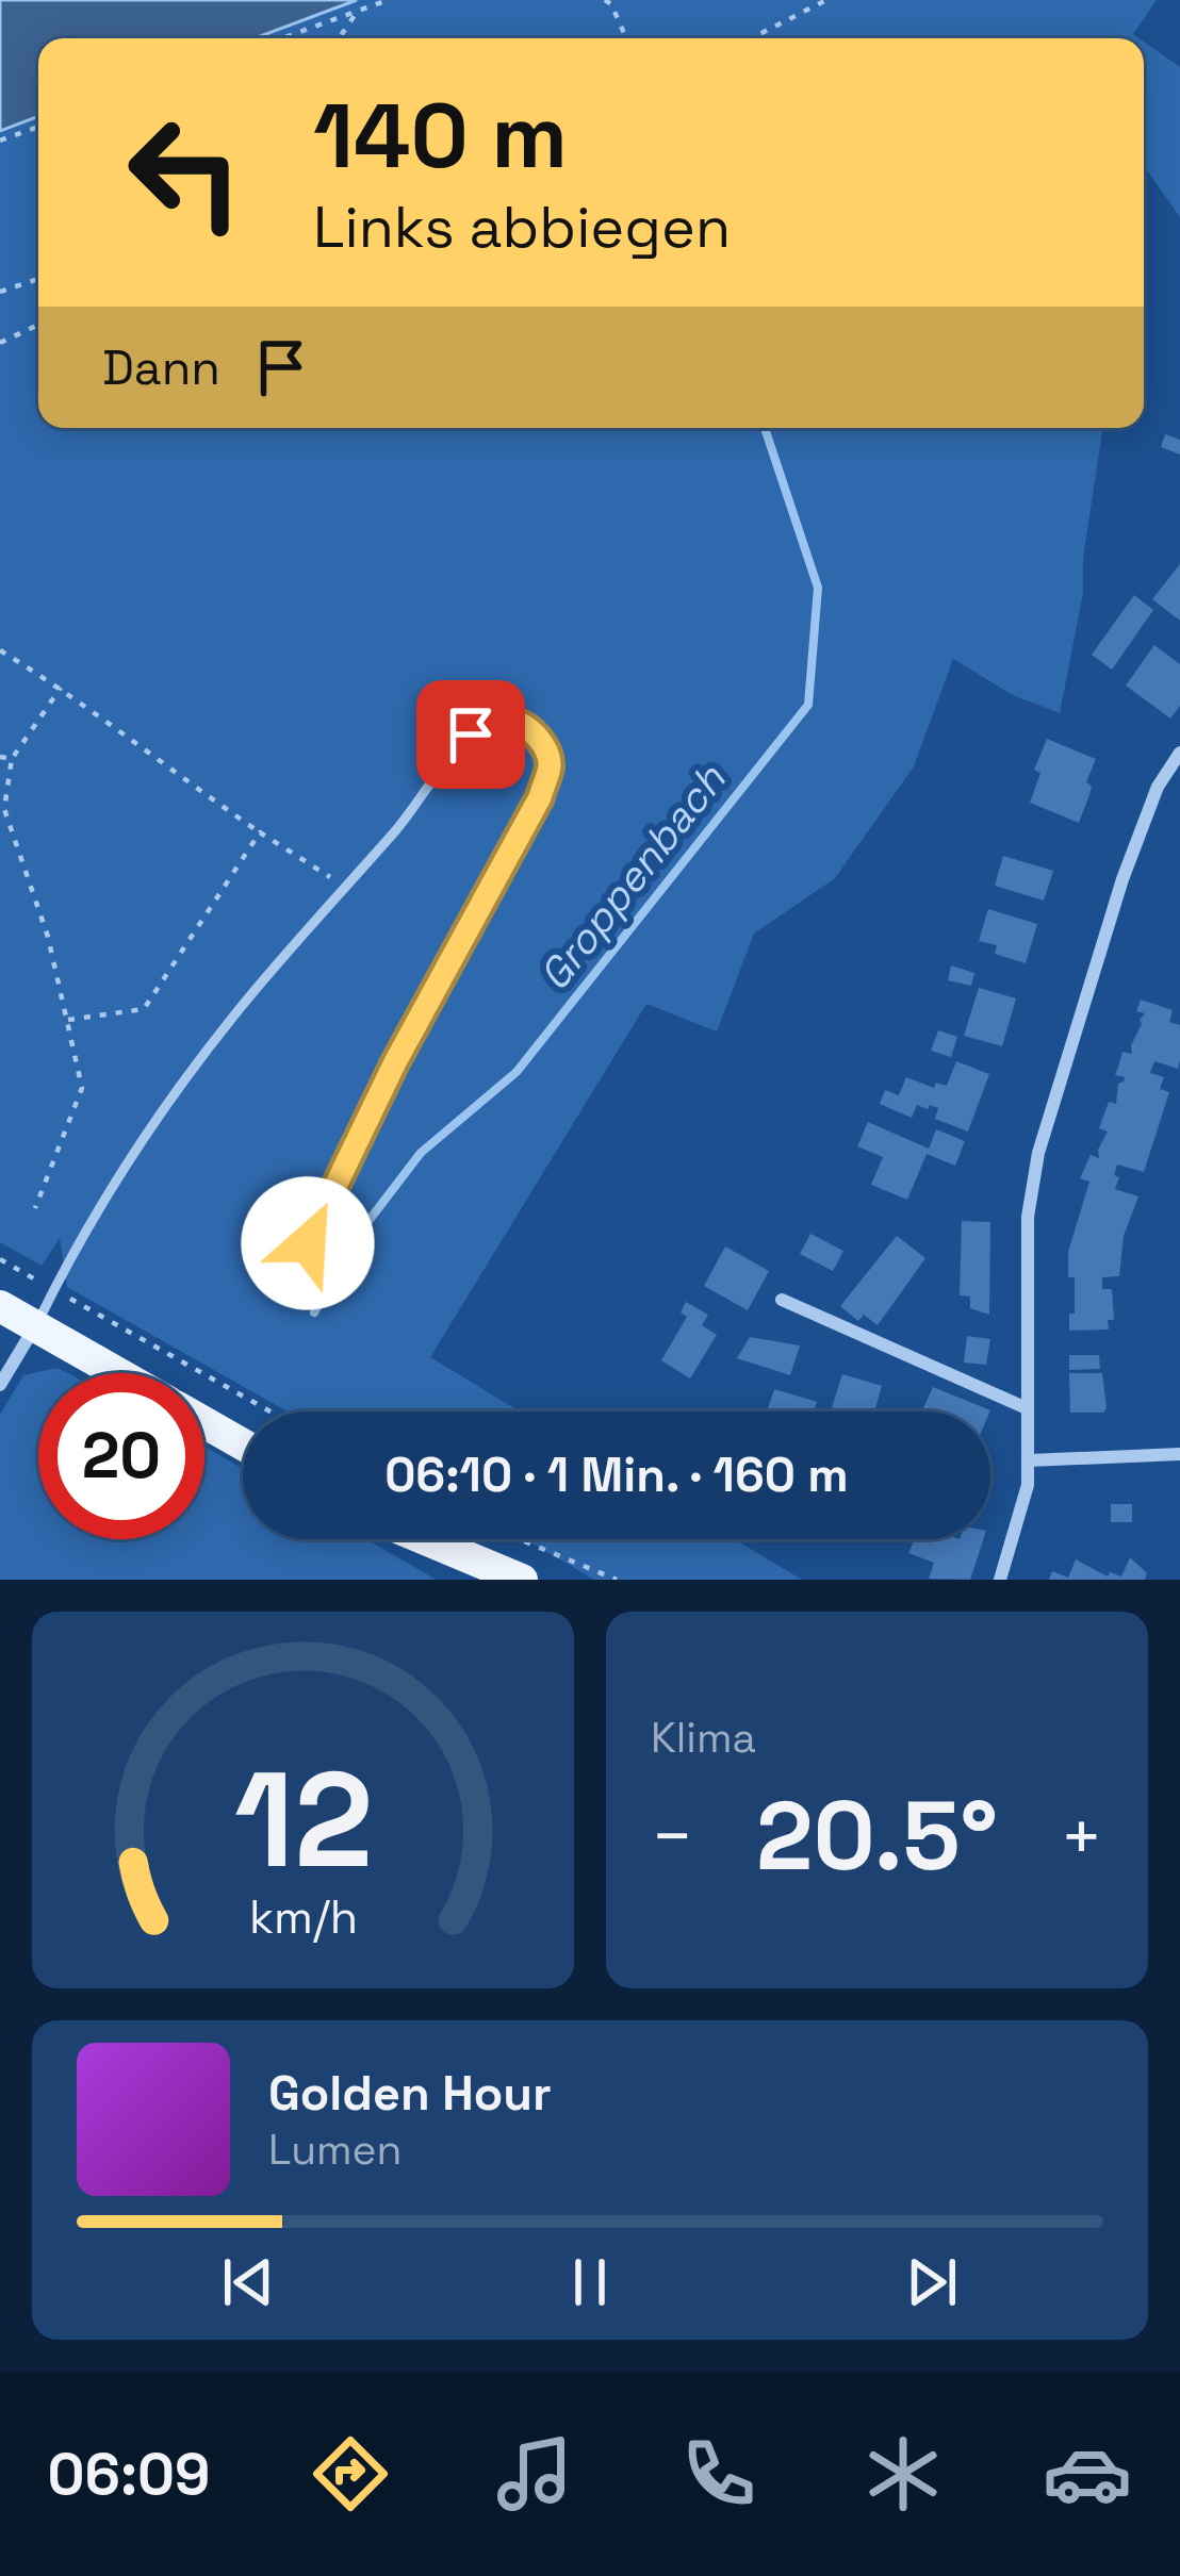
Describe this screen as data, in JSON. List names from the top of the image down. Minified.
{"water":["Groppenbach"],"page":{"turn":["140 m","Links abbiegen"],"then":"Dann","limit":"20","trip":"06:10 · 1 Min. · 160 m","tile":"Klima","heat":["−","20.5°","+"],"song":["Golden Hour","Lumen"],"tabs":"06:09","gauge":["12","km/h"]}}
